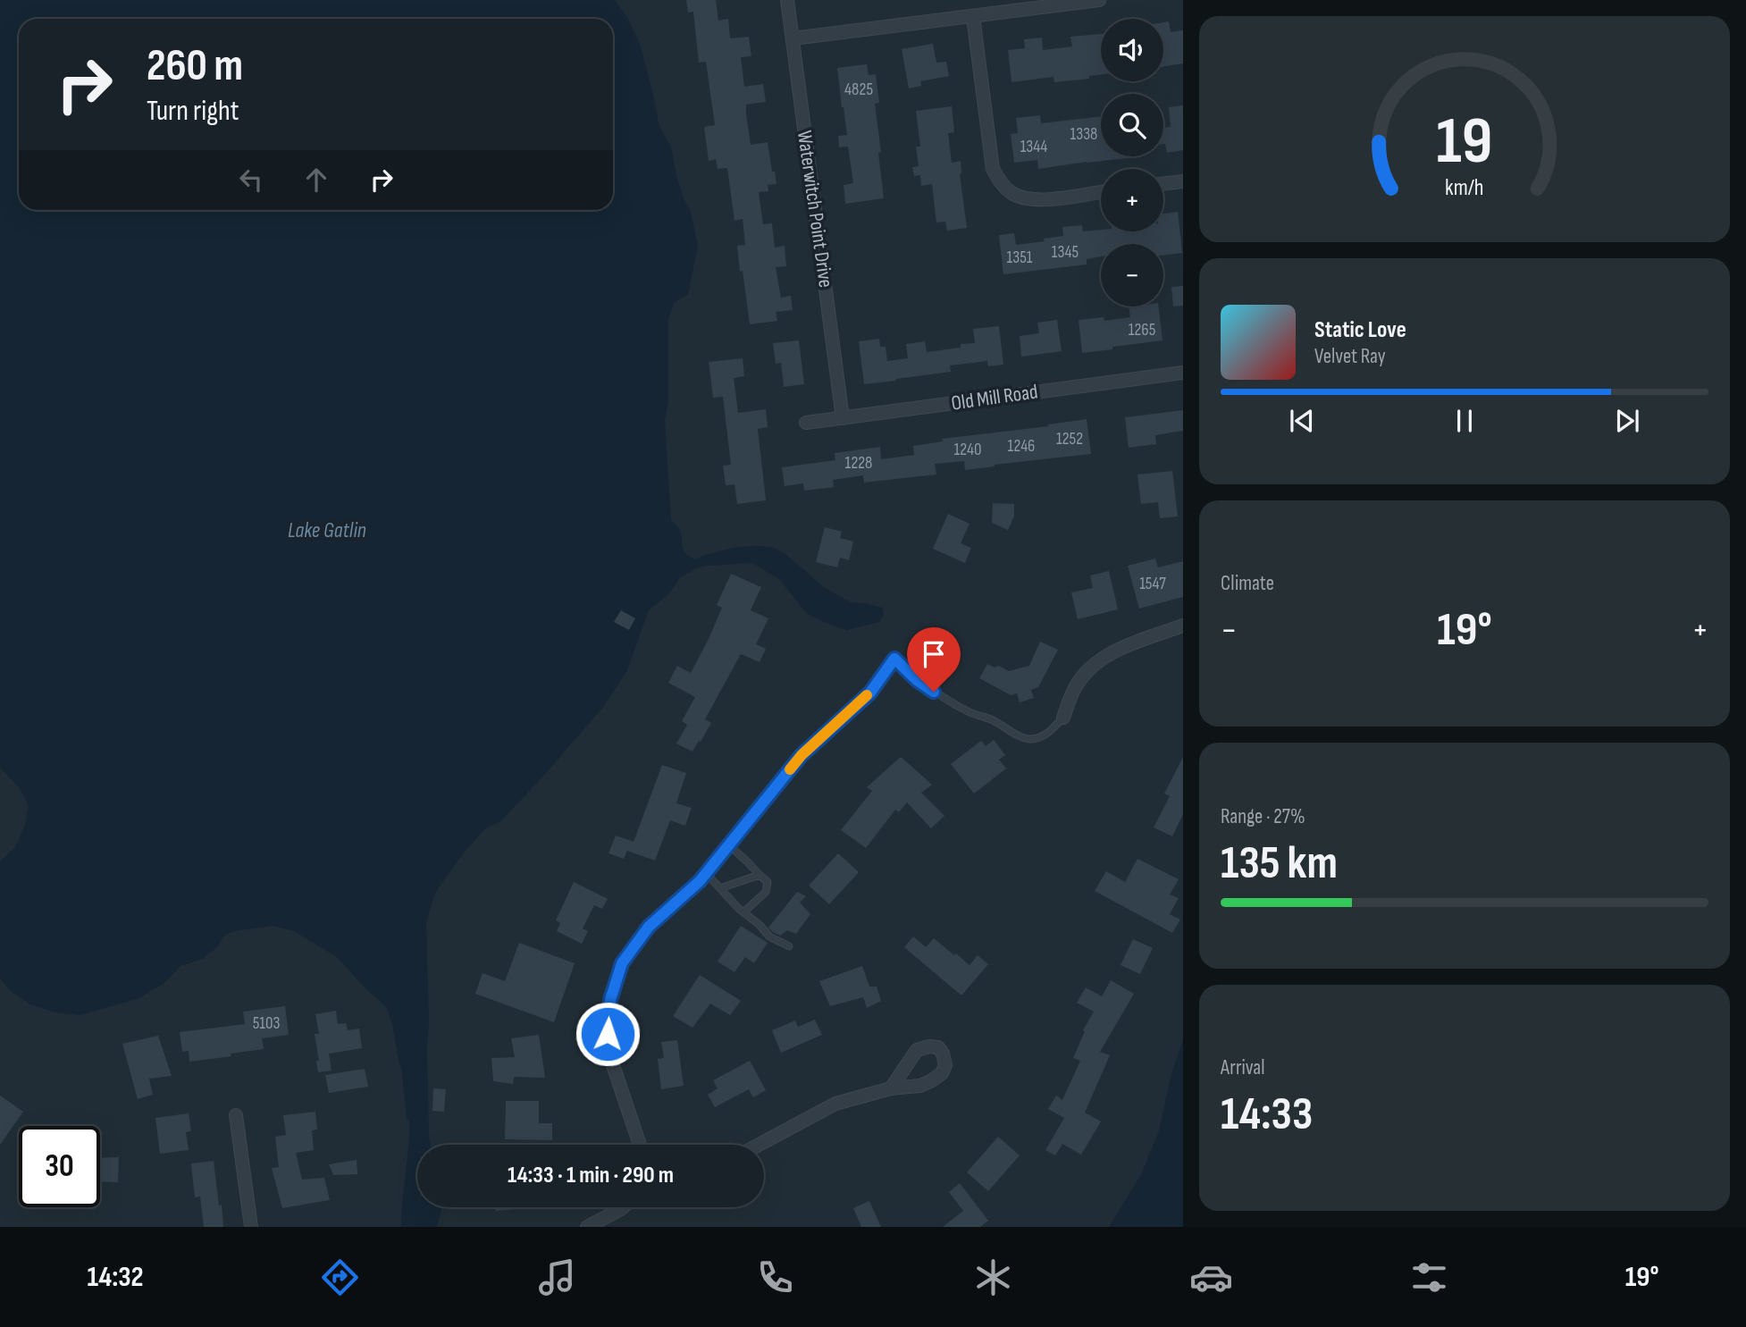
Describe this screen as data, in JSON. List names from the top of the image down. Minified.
{"streets":{"street":["Waterwitch Point Drive","Old Mill Road"]},"crossings":[["Waterwitch Point Drive","Old Mill Road"]],"water":["Lake Gatlin"],"house_numbers":["4825","1338","1344","1345","1351","1265","1252","1246","1240","1228","1547","5103"],"page":{"map_buttons":["+","−"],"turn":["260 m","Turn right"],"song":["Static Love","Velvet Ray"],"tile":["Climate",["Range · 27%","135 km"],["Arrival","14:33"]],"heat":["−","19°","+"],"limit":"30","trip":"14:33 · 1 min · 290 m","tabs":["14:32","19°"],"gauge":["19","km/h"]}}
